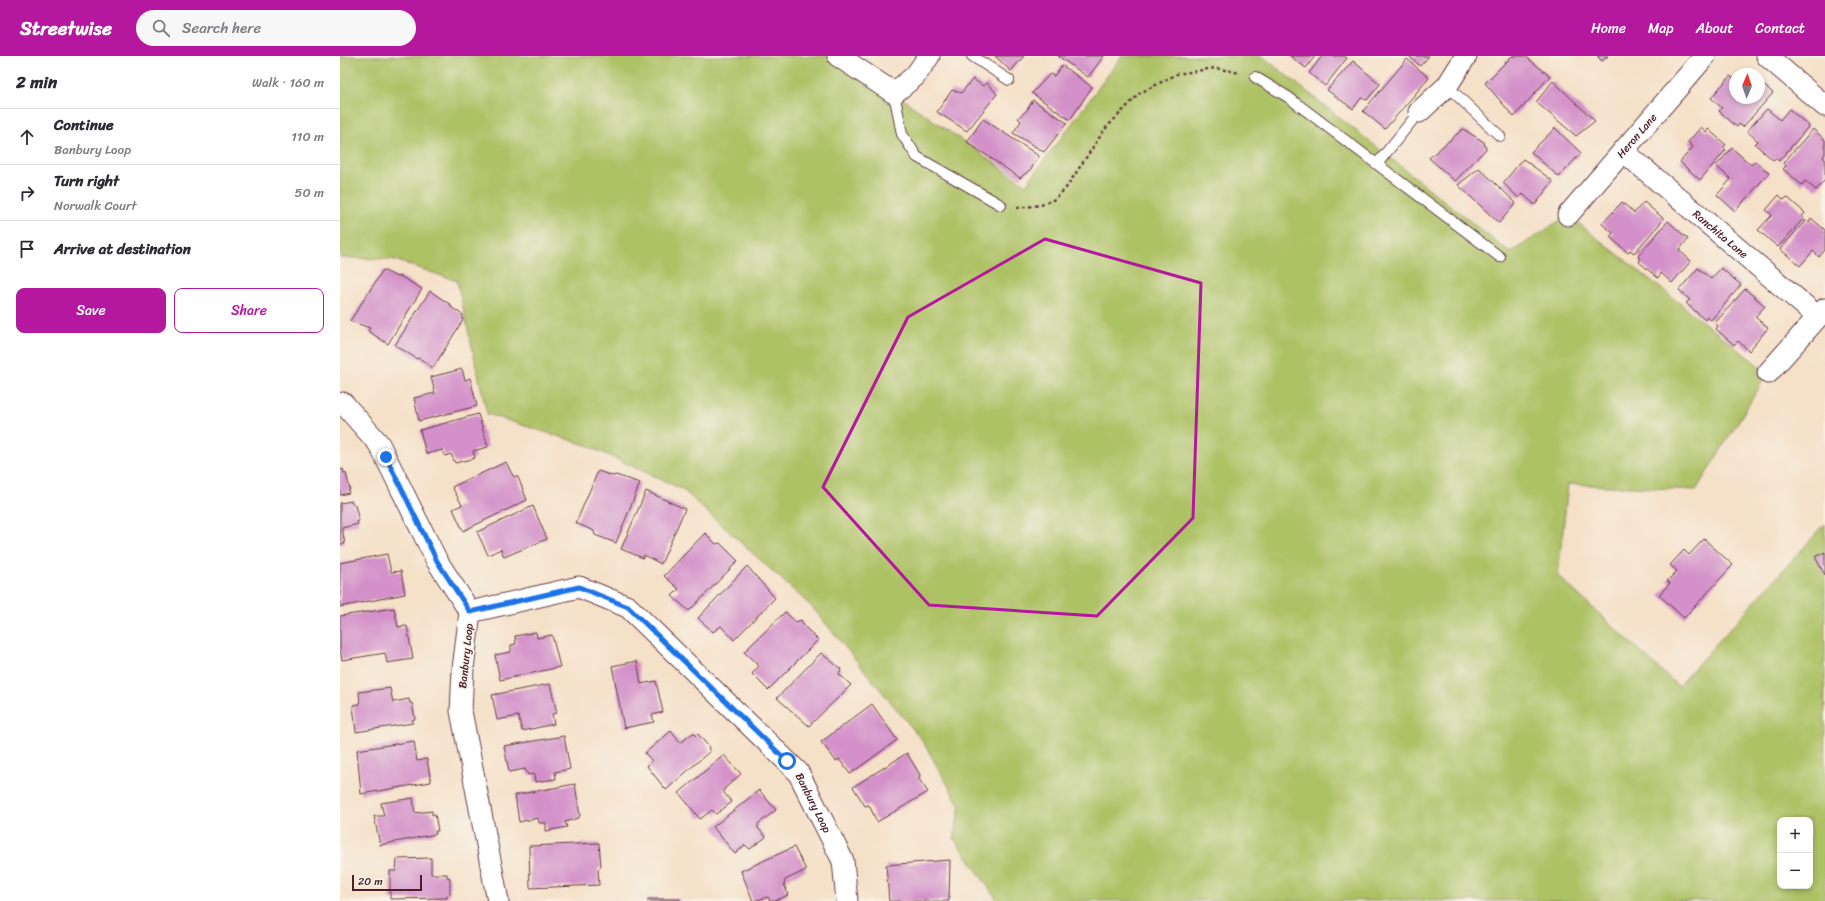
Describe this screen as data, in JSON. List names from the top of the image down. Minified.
{"streets":{"street":["Heron Lane","Ranchita Lane","Banbury Loop"]},"crossings":[["Heron Lane","Ranchita Lane"]],"scale_bar":"20 m","north":"top","page":{"header":"Streetwise","search":"Search here","nav":["Home","Map","About","Contact"],"heading":["2 min","Walk · 160 m"],"list":[["Continue","Banbury Loop","110 m"],["Turn right","Norwalk Court","50 m"],"Arrive at destination"],"buttons":["Save","Share"],"map_buttons":["+","−"],"scale":"20 m"}}
